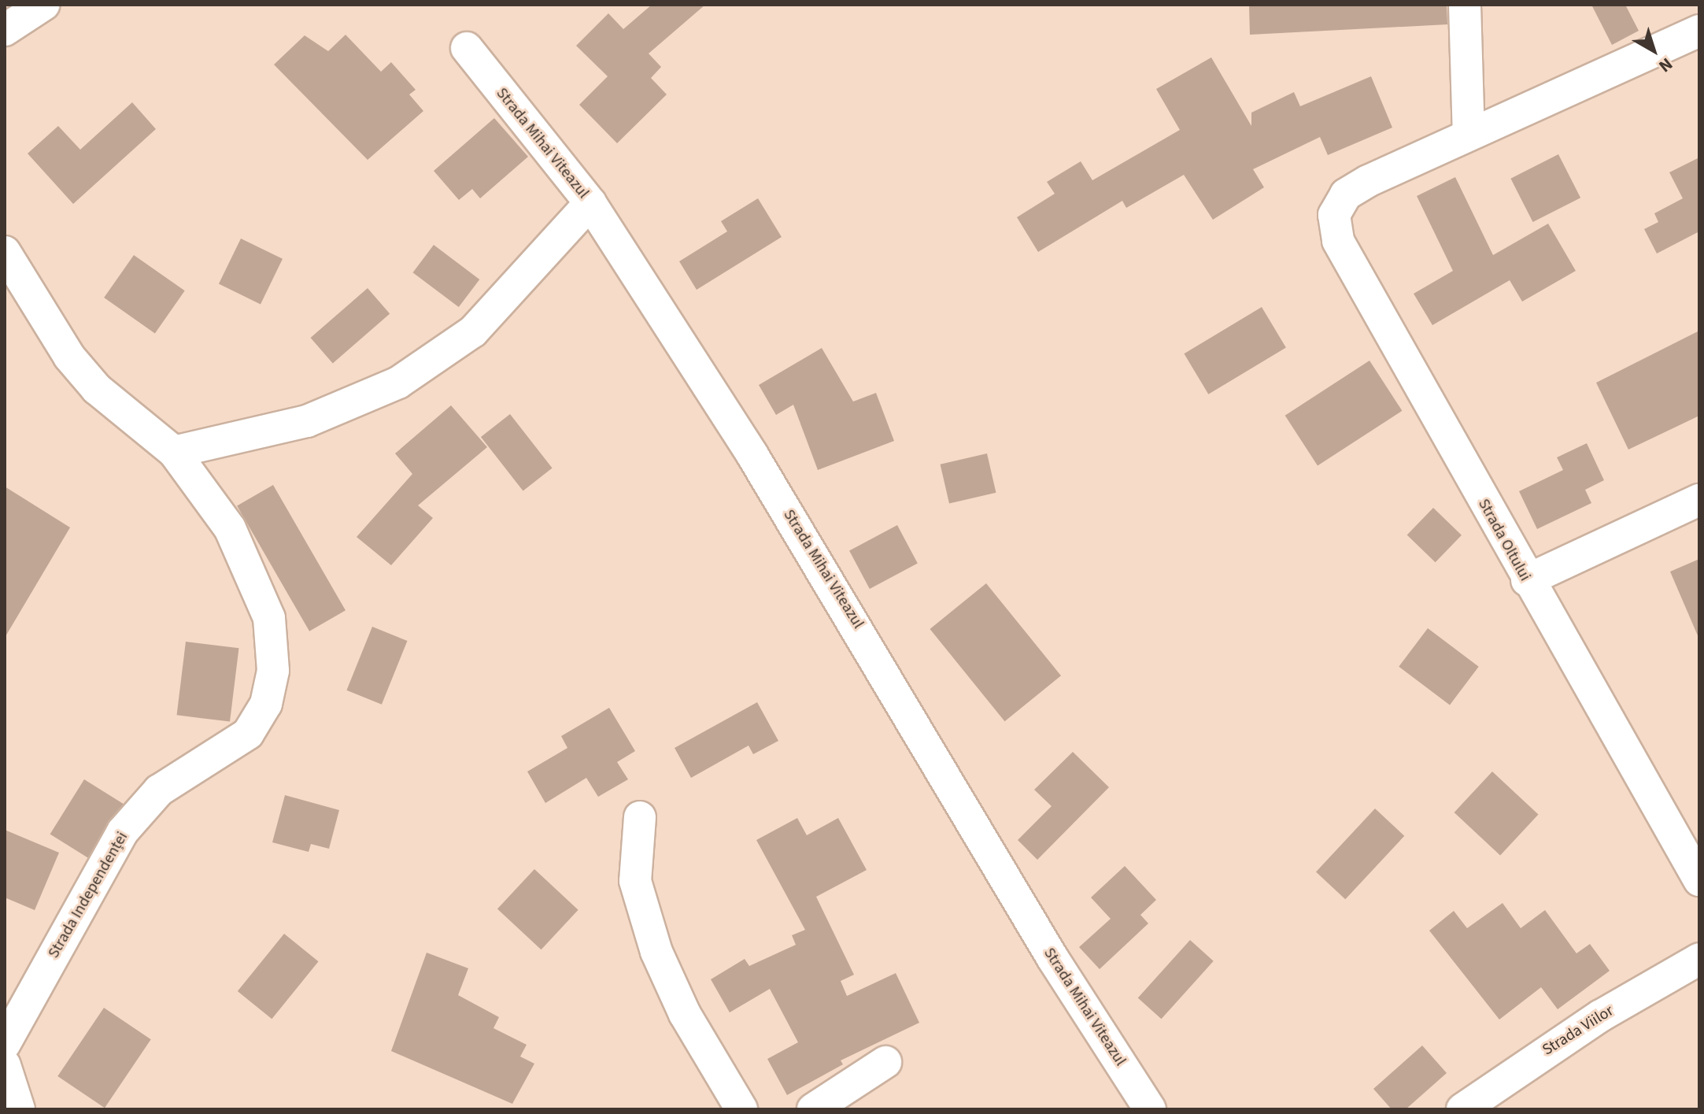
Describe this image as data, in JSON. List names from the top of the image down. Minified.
{"streets":{"street":["Strada Mihai Viteazul","Strada Oltului","Strada Independenței","Strada Viilor"]},"north":"bottom right"}
